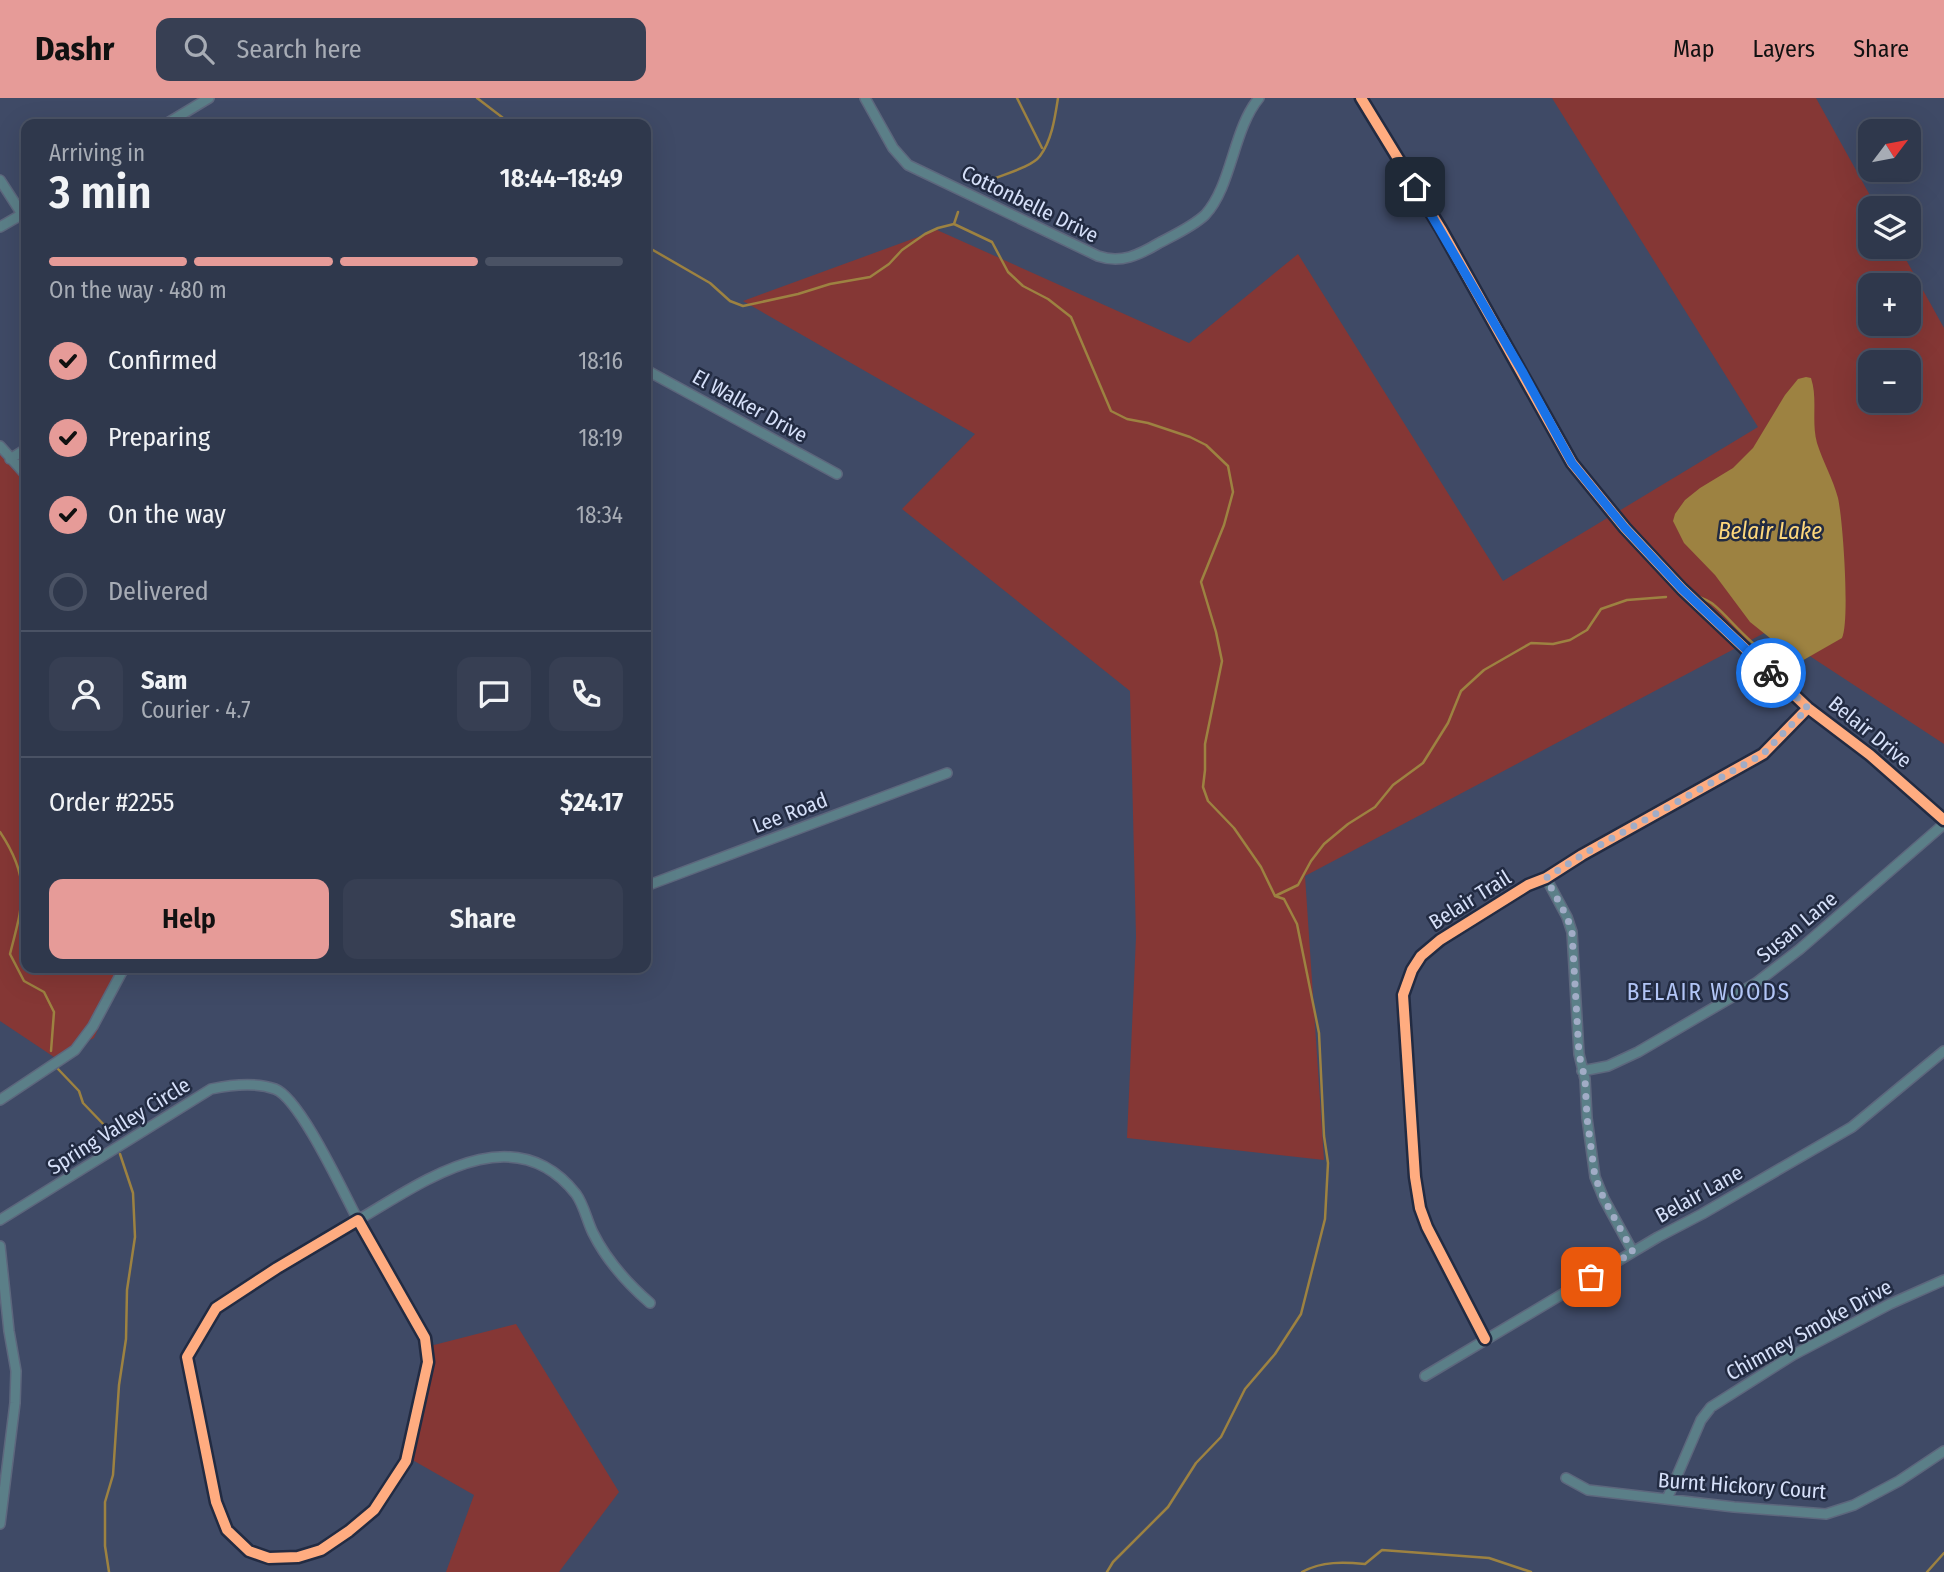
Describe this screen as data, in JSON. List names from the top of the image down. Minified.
{"streets":{"street":["Cottonbelle Drive","El Walker Drive","Belair Drive","Lee Road","Belair Trail","Susan Lane","Spring Valley Circle","Belair Lane","Chimney Smoke Drive","Burnt Hickory Court"]},"crossings":[["Belair Drive","Belair Trail"],["Belair Drive","Susan Lane"],["Belair Trail","Belair Lane"],["Chimney Smoke Drive","Burnt Hickory Court"]],"districts":["BELAIR WOODS"],"water":["Belair Lake"],"north":"top right","page":{"header":"Dashr","search":"Search here","nav":["Map","Layers","Share"],"map_buttons":["+","−"],"heading":["3 min","Arriving in","18:44–18:49"],"panel":["Sam","Courier · 4.7","Order #2255","$24.17"],"bar":"On the way · 480 m","list":[["Confirmed","18:16"],["Preparing","18:19"],["On the way","18:34"],"Delivered"],"buttons":["Help","Share"]}}
